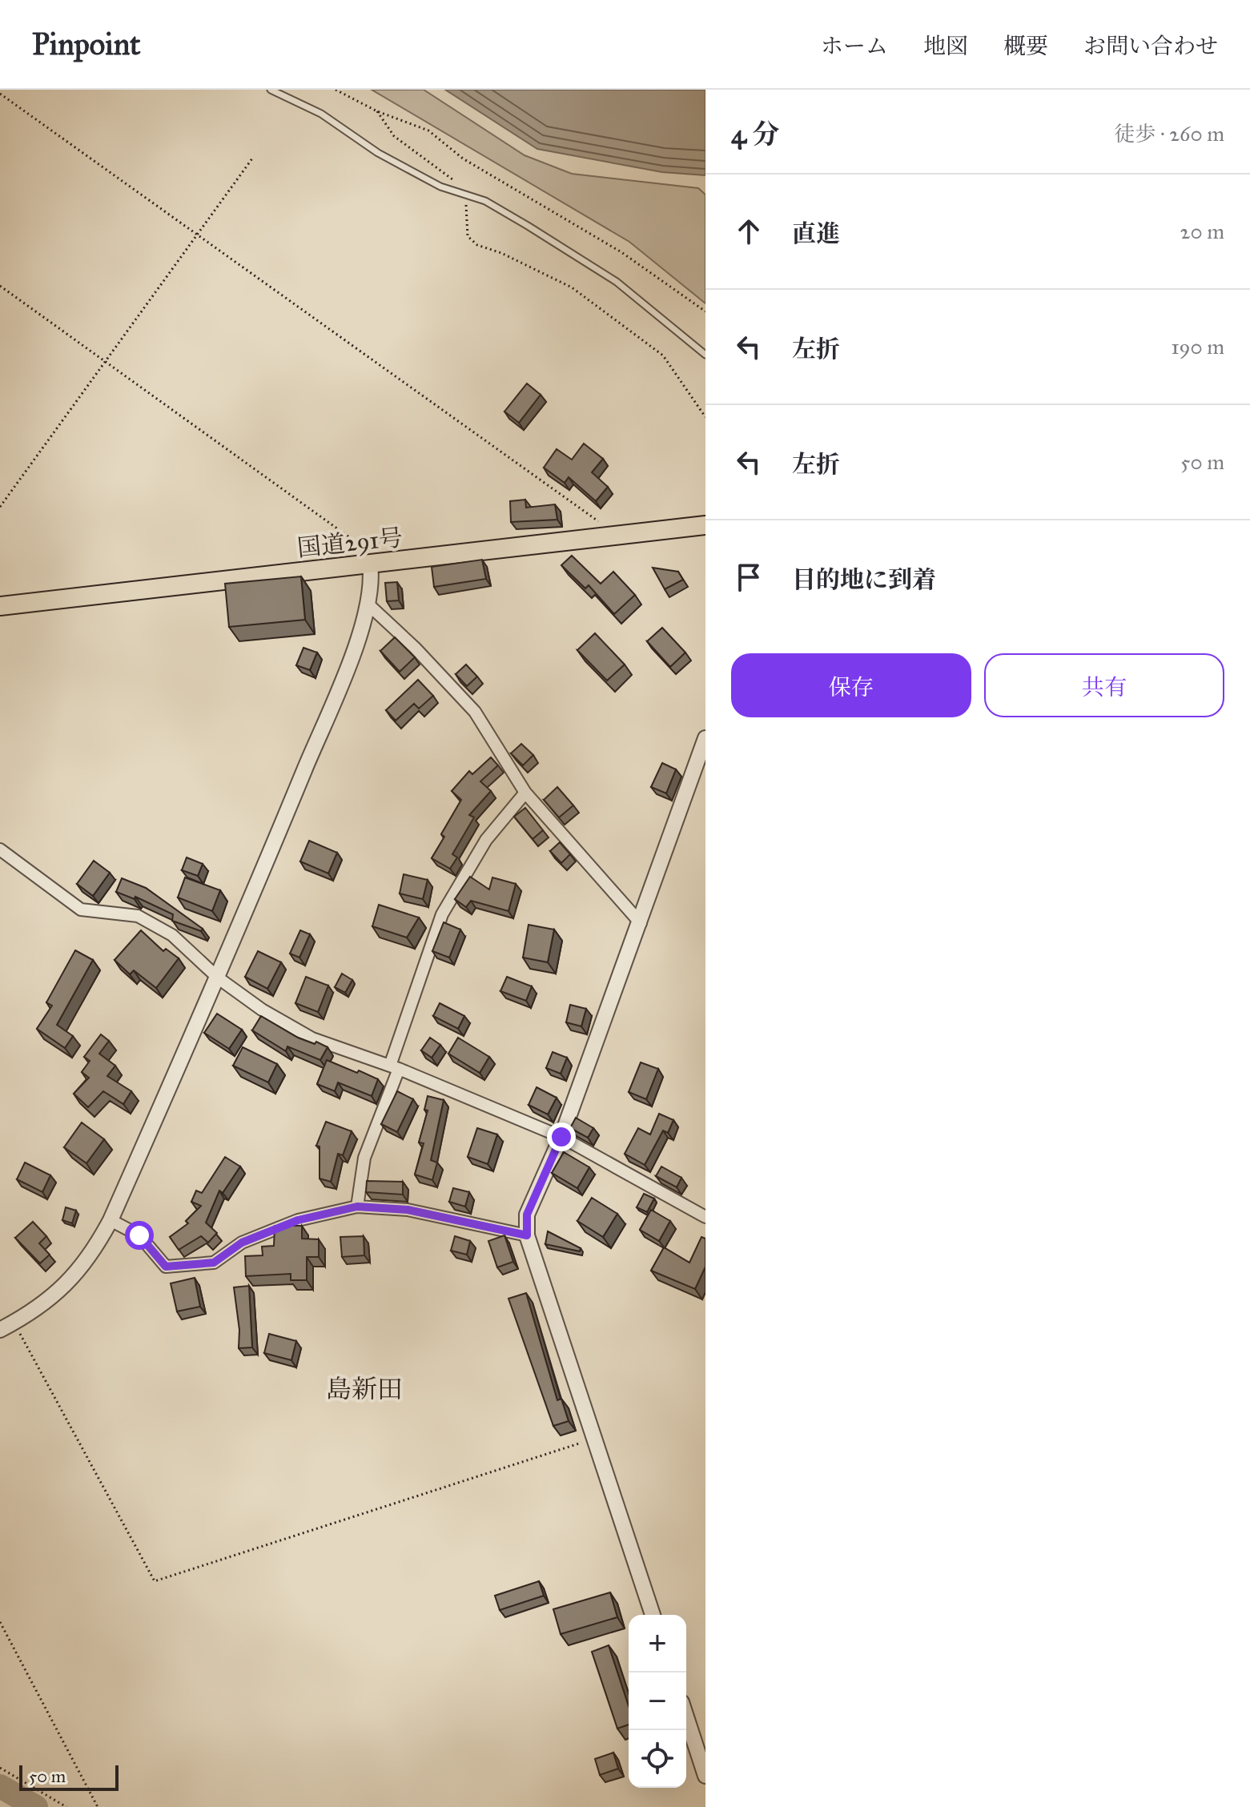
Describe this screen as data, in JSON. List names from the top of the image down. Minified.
{"streets":{"highway":["国道291号"]},"districts":["島新田"],"scale_bar":"50 m","page":{"header":"Pinpoint","nav":["ホーム","地図","概要","お問い合わせ"],"heading":["4 分","徒歩 · 260 m"],"list":[["直進","20 m"],["左折","190 m"],["左折","50 m"],"目的地に到着"],"buttons":["保存","共有"],"map_buttons":["+","−"],"scale":"50 m"}}
